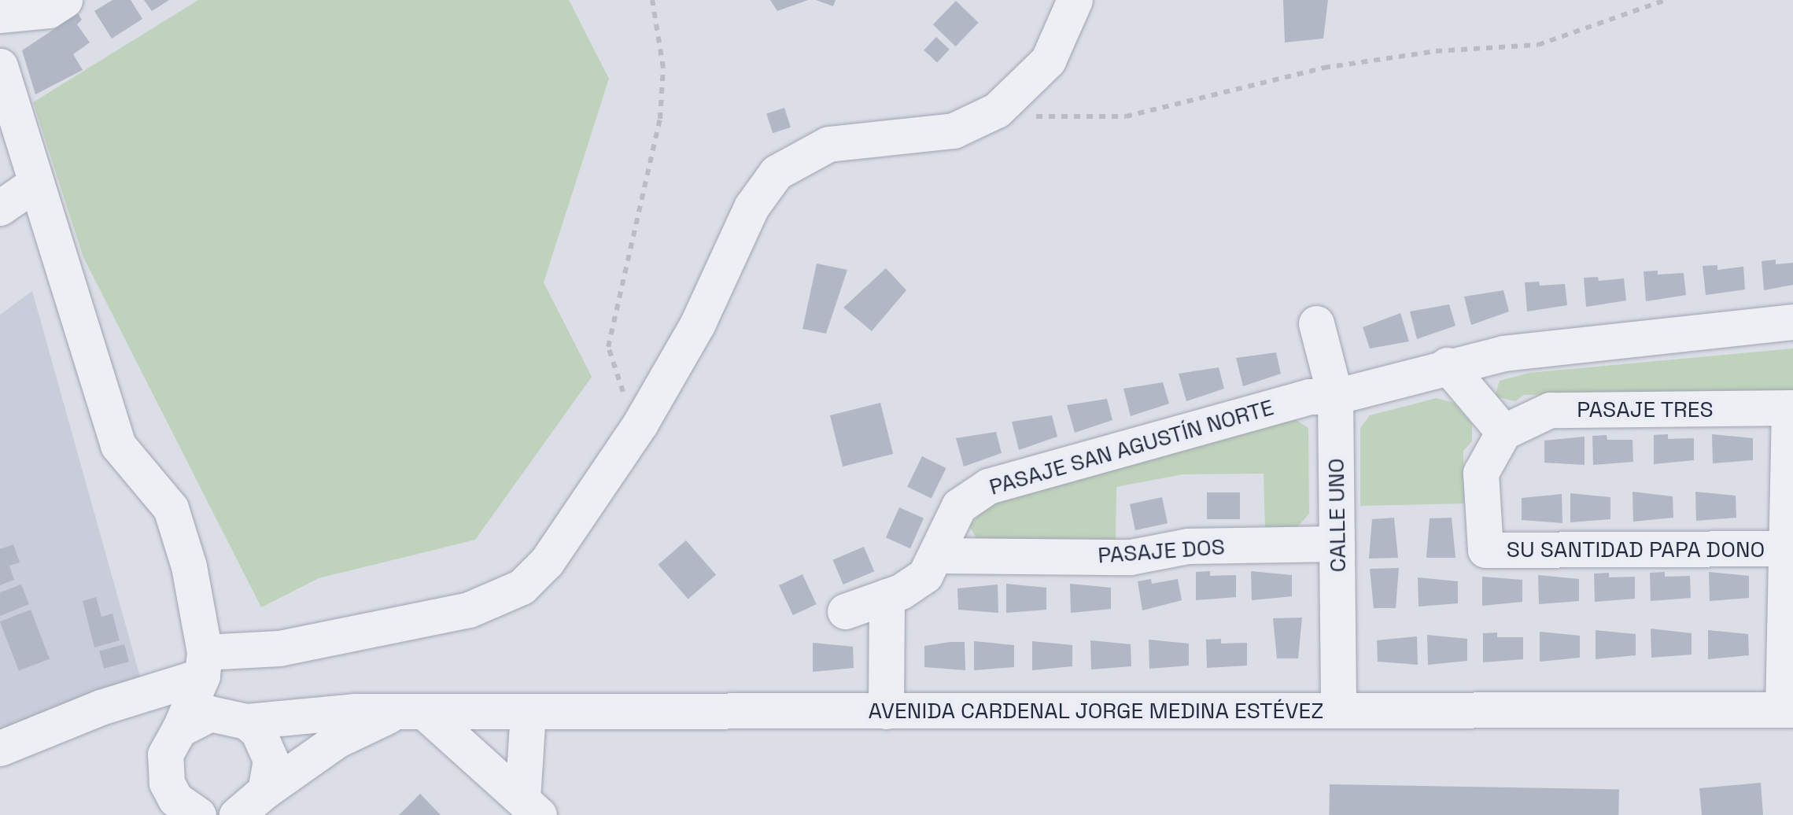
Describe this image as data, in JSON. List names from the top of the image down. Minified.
{"streets":{"street":["PASAJE TRES","PASAJE SAN AGUSTÍN NORTE","CALLE UNO","SU SANTIDAD PAPA DONO","PASAJE DOS","AVENIDA CARDENAL JORGE MEDINA ESTÉVEZ"]},"crossings":[["PASAJE TRES","SU SANTIDAD PAPA DONO"],["PASAJE SAN AGUSTÍN NORTE","CALLE UNO"],["PASAJE SAN AGUSTÍN NORTE","PASAJE DOS"],["CALLE UNO","PASAJE DOS"],["CALLE UNO","AVENIDA CARDENAL JORGE MEDINA ESTÉVEZ"]]}
